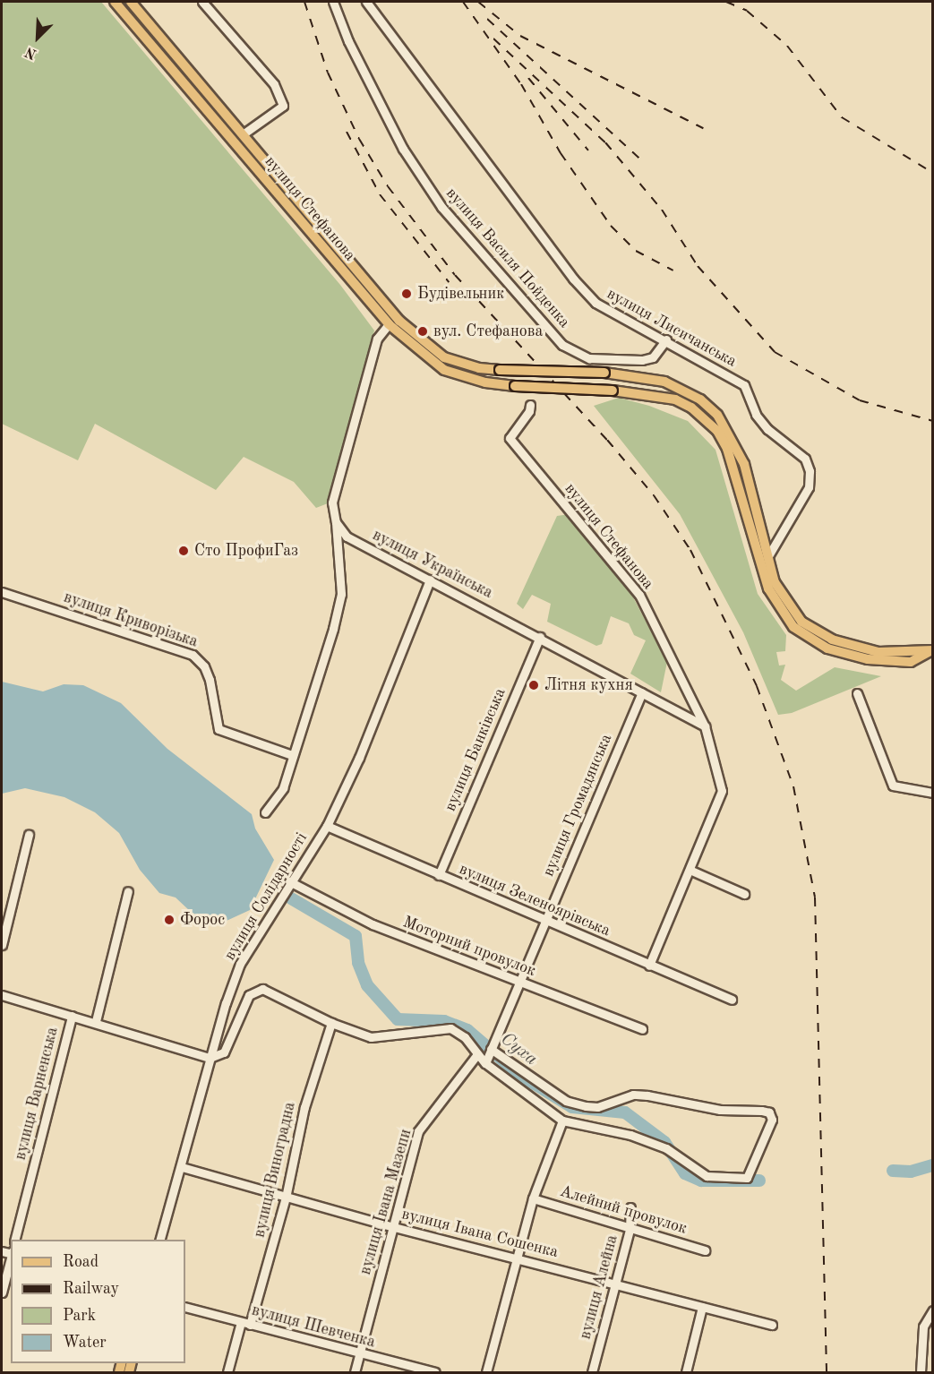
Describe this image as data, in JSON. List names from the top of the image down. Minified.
{"streets":{"main road":["вулиця Стефанова"],"street":["вулиця Василя Пойденка","вулиця Лисичанська","вулиця Українська","вулиця Криворізька","вулиця Банківська","вулиця Громадянська","вулиця Солідарності","вулиця Зеленоярівська","Моторний провулок","вулиця Варненська","вулиця Виноградна","вулиця Івана Мазепи","Алейний провулок","вулиця Івана Сошенка","вулиця Алейна","вулиця Шевченка"]},"crossings":[["вулиця Стефанова","вулиця Лисичанська"],["вулиця Стефанова","вулиця Українська"],["вулиця Василя Пойденка","вулиця Лисичанська"],["вулиця Українська","вулиця Банківська"],["вулиця Українська","вулиця Громадянська"],["вулиця Українська","вулиця Солідарності"],["вулиця Банківська","вулиця Зеленоярівська"],["вулиця Громадянська","вулиця Зеленоярівська"],["вулиця Громадянська","Моторний провулок"],["вулиця Солідарності","вулиця Зеленоярівська"],["вулиця Солідарності","Моторний провулок"],["вулиця Солідарності","вулиця Івана Сошенка"],["вулиця Виноградна","вулиця Івана Сошенка"],["вулиця Виноградна","вулиця Шевченка"],["вулиця Івана Мазепи","вулиця Івана Сошенка"],["вулиця Івана Мазепи","вулиця Шевченка"],["Алейний провулок","вулиця Алейна"],["вулиця Івана Сошенка","вулиця Алейна"]],"water":["Суха"],"places":["Будівельник","вул. Стефанова","Сто ПрофиГаз","Літня кухня","Форос"],"legend":["Road","Railway","Park","Water"],"north":"bottom left"}
